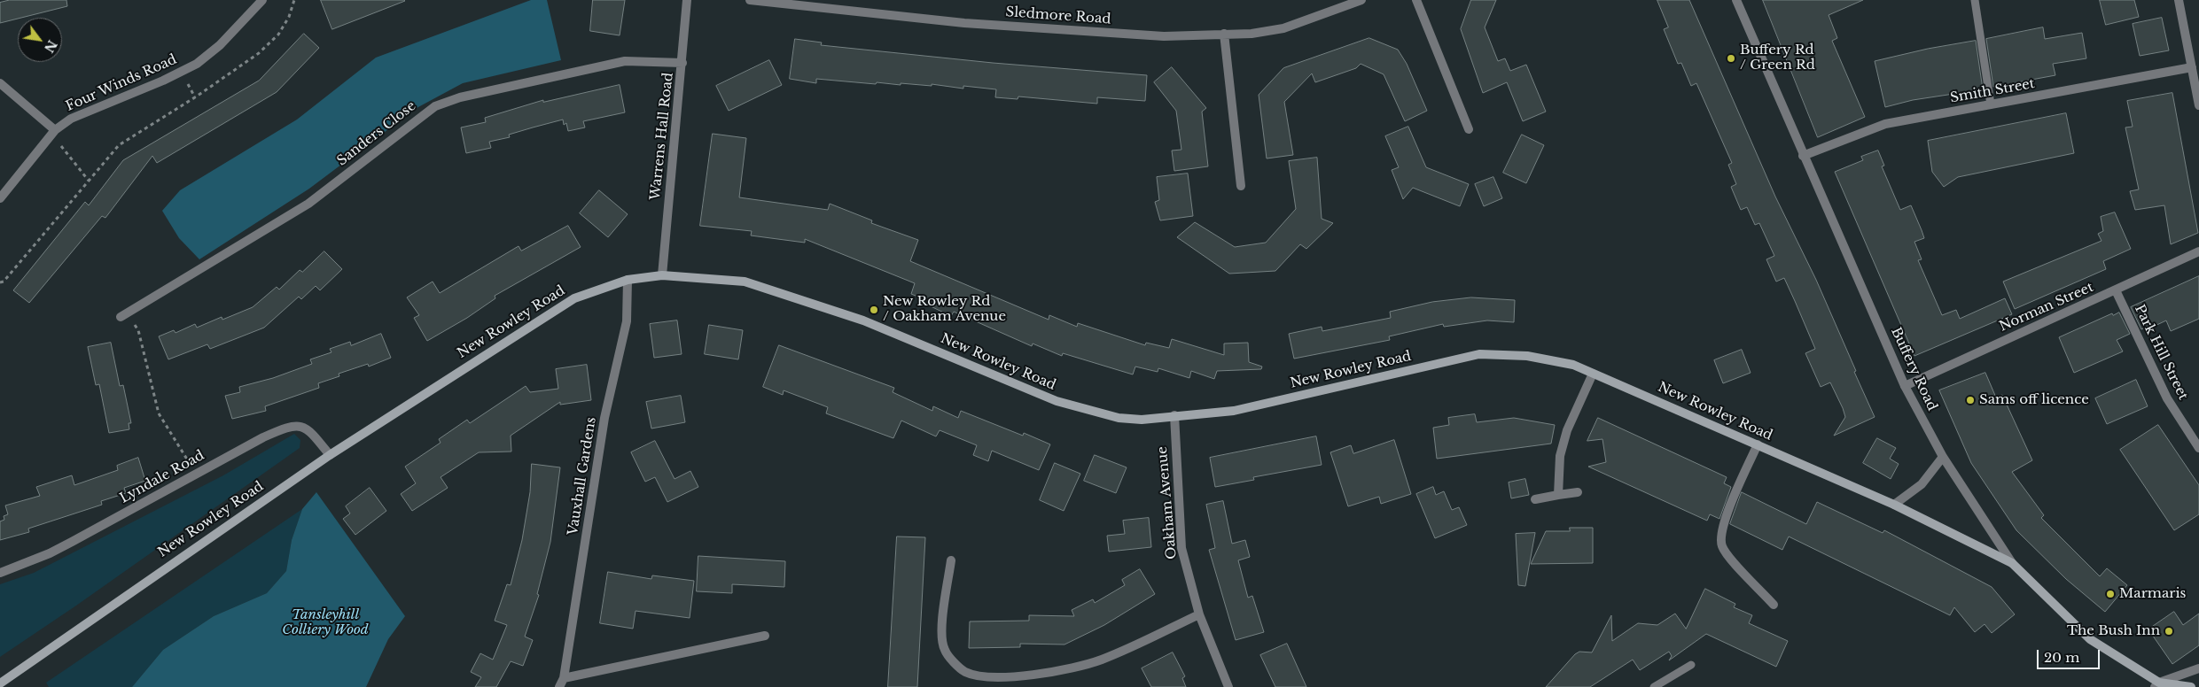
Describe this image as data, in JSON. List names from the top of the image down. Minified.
{"streets":{"main road":["New Rowley Road","Buffery Road"],"street":["Sledmore Road","Four Winds Road","Smith Street","Sanders Close","Warrens Hall Road","Norman Street","Park Hill Street","Vauxhall Gardens","Lyndale Road","Oakham Avenue"]},"crossings":[["Smith Street","Buffery Road"],["Sanders Close","Warrens Hall Road"],["Warrens Hall Road","New Rowley Road"],["Norman Street","Park Hill Street"],["Norman Street","Buffery Road"],["New Rowley Road","Buffery Road"],["New Rowley Road","Vauxhall Gardens"],["New Rowley Road","Lyndale Road"],["New Rowley Road","Oakham Avenue"]],"parks":["Tansleyhill Colliery Wood"],"places":["Buffery Rd / Green Rd","New Rowley Rd / Oakham Avenue","Sams off licence","Marmaris","The Bush Inn"],"scale_bar":"20 m","north":"bottom right"}
